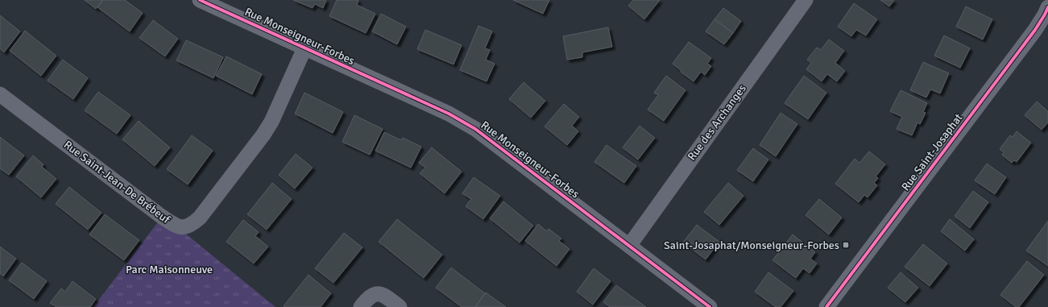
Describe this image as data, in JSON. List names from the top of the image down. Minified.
{"streets":{"street":["Rue Monseigneur-Forbes","Rue des Archanges","Rue Saint-Josaphat","Rue Saint-Jean-De Brébeuf"]},"crossings":[["Rue Monseigneur-Forbes","Rue des Archanges"],["Rue Monseigneur-Forbes","Rue Saint-Jean-De Brébeuf"]],"parks":["Parc Maisonneuve"],"places":{"transit":["Saint-Josaphat/Monseigneur-Forbes"]}}
